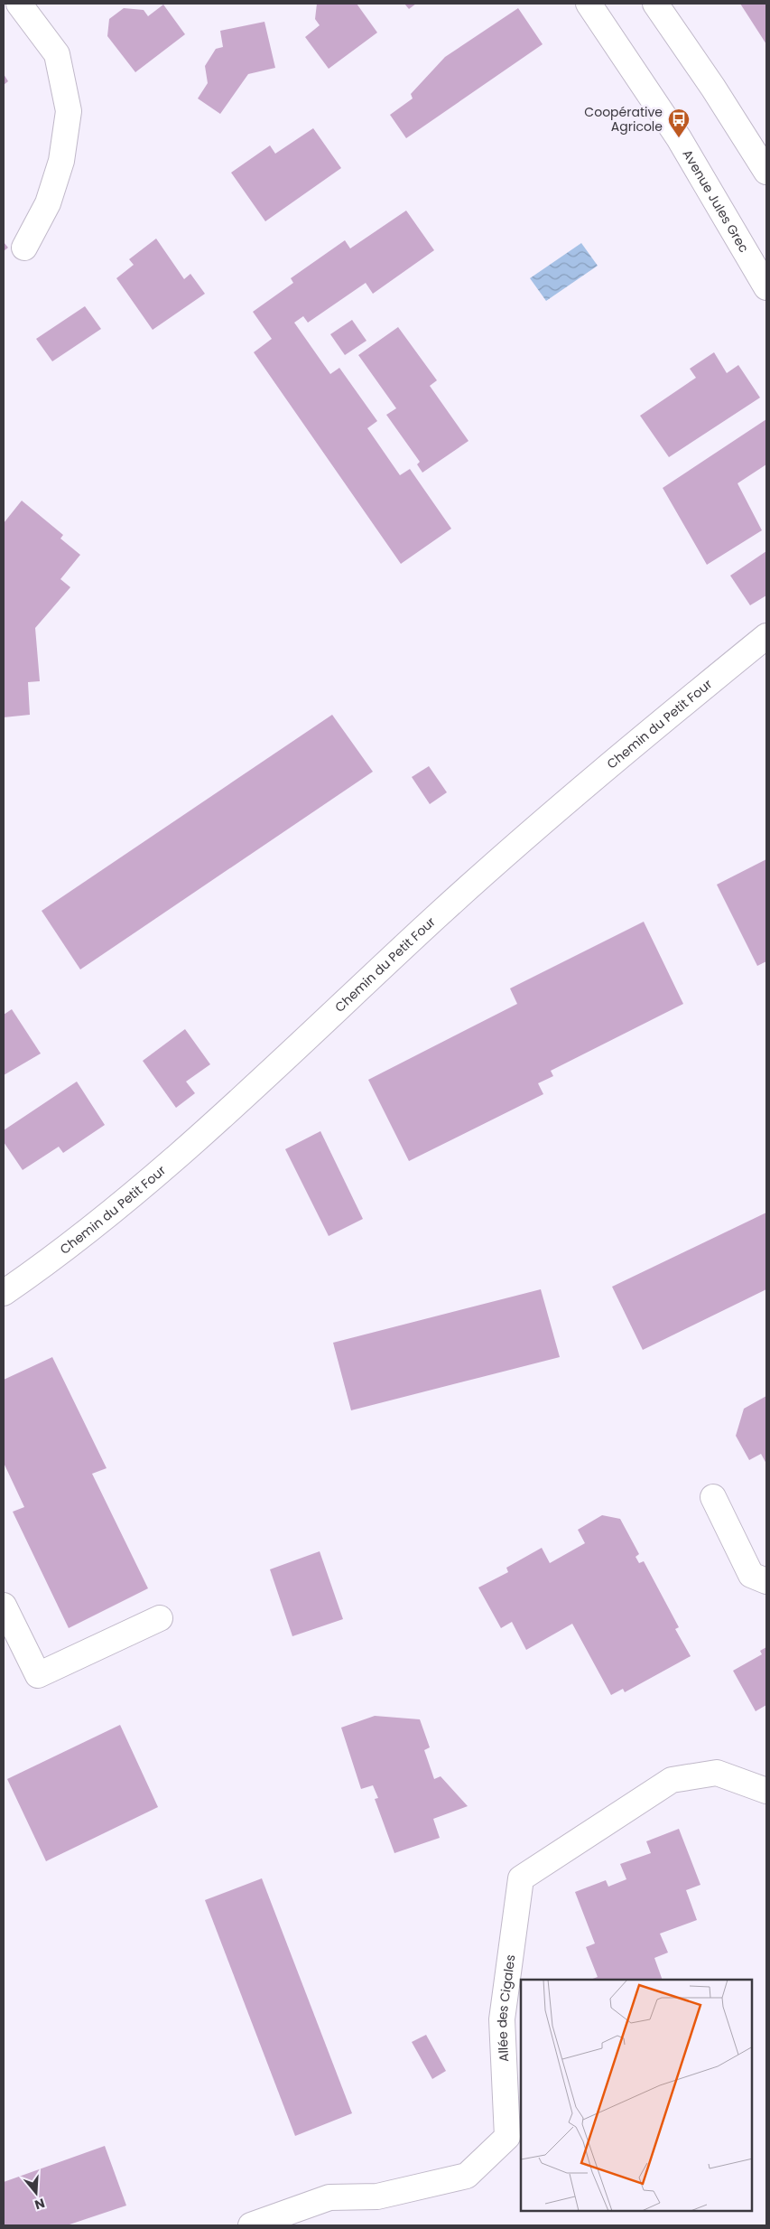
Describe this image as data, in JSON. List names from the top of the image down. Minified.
{"streets":{"street":["Avenue Jules Grec","Chemin du Petit Four","Allée des Cigales"]},"places":{"bus stop":["Coopérative Agricole"]},"north":"bottom"}
